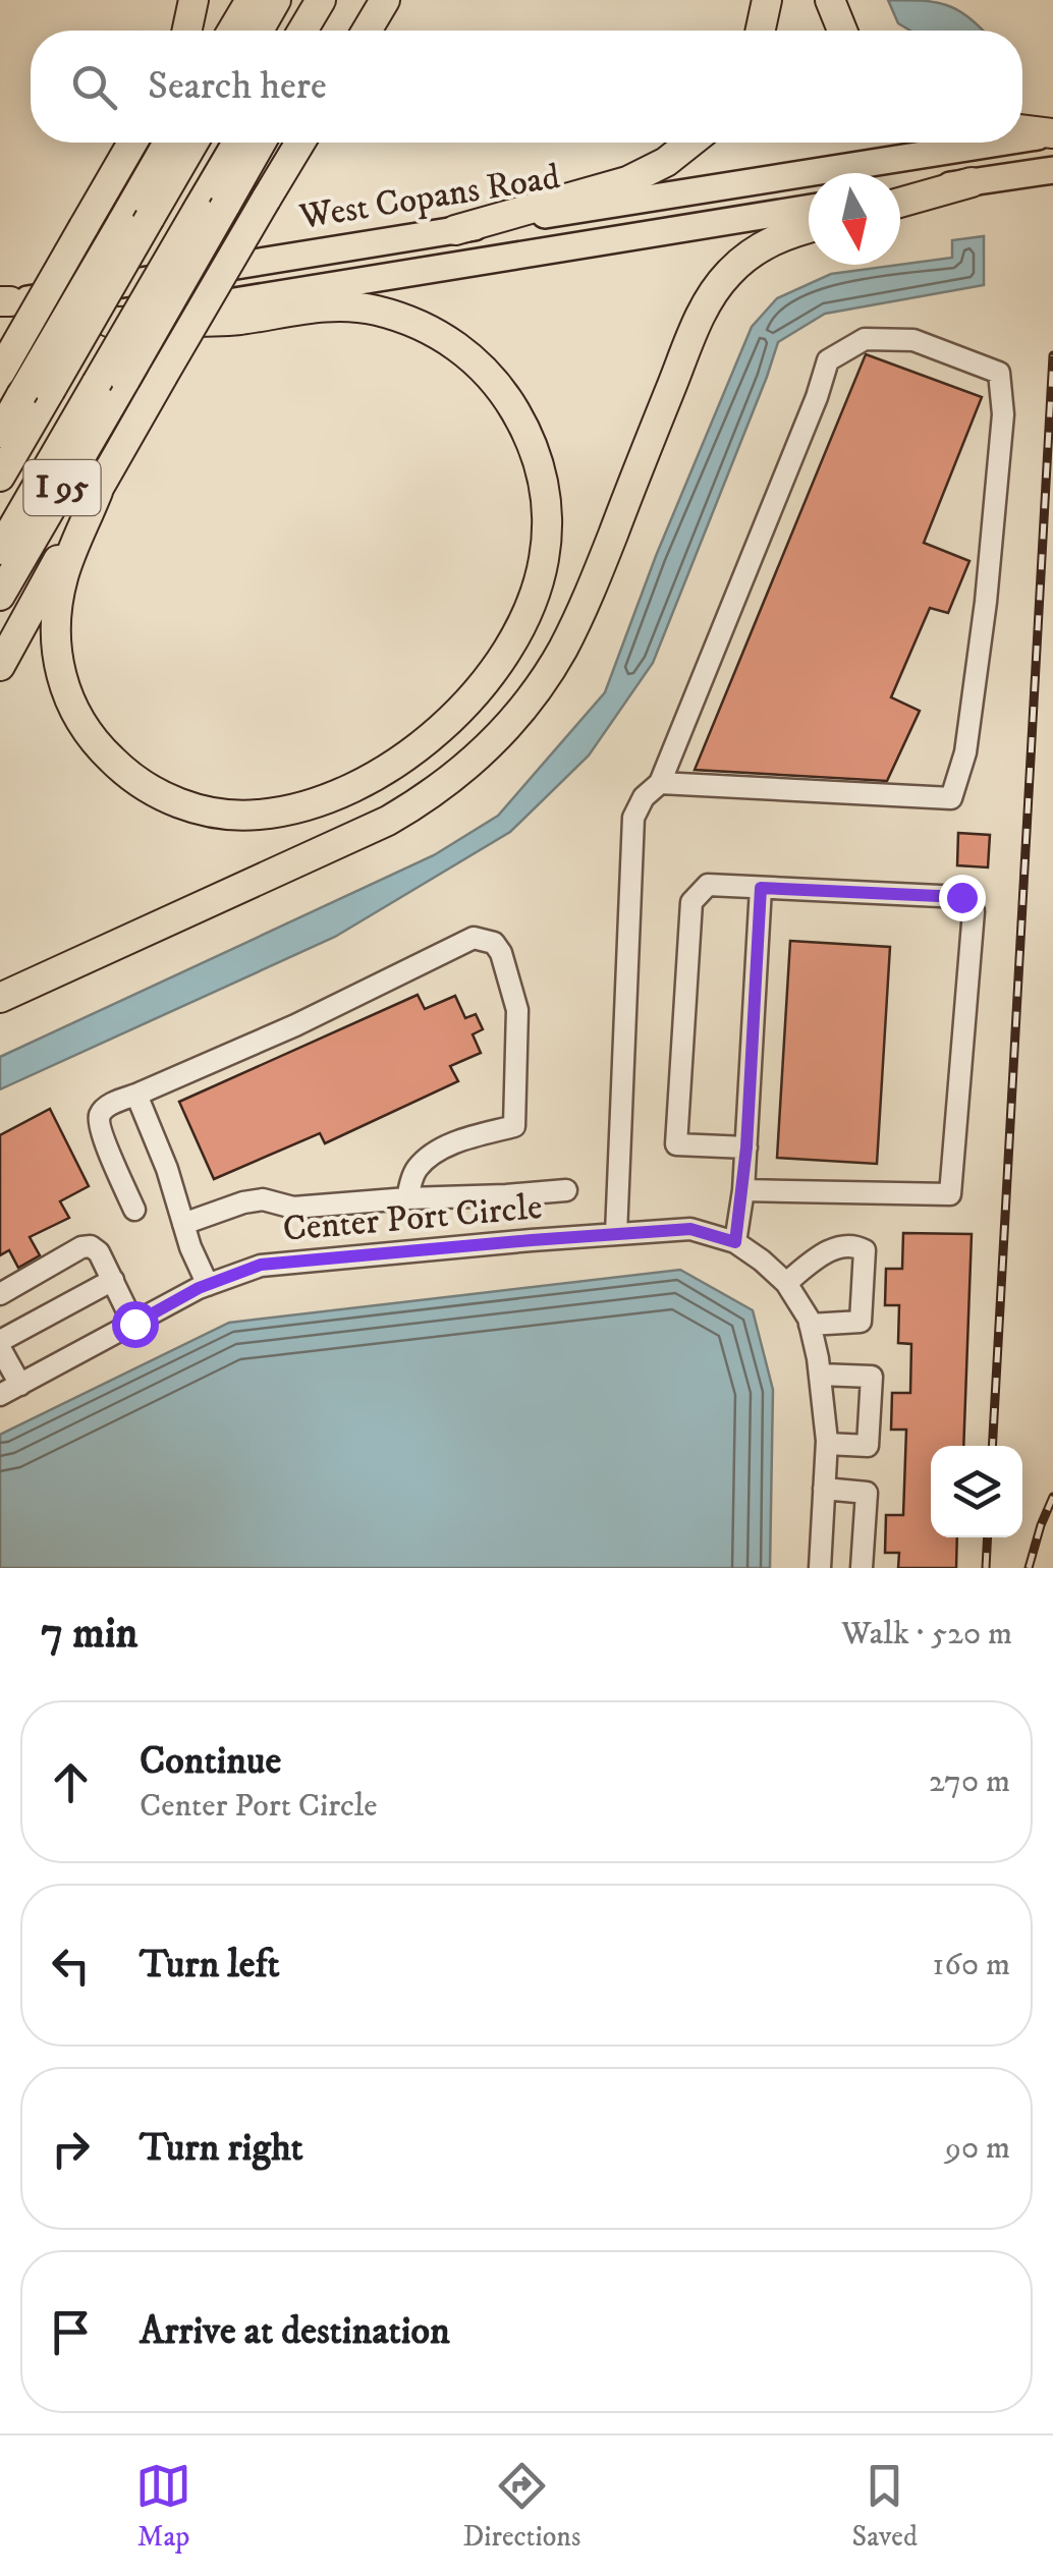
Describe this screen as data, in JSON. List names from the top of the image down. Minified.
{"streets":{"highway":["I 95"],"main road":["West Copans Road"],"street":["Center Port Circle"]},"north":"bottom","page":{"search":"Search here","heading":["7 min","Walk · 520 m"],"list":[["Continue","Center Port Circle","270 m"],["Turn left","160 m"],["Turn right","90 m"],"Arrive at destination"],"nav":["Map","Directions","Saved"]}}
